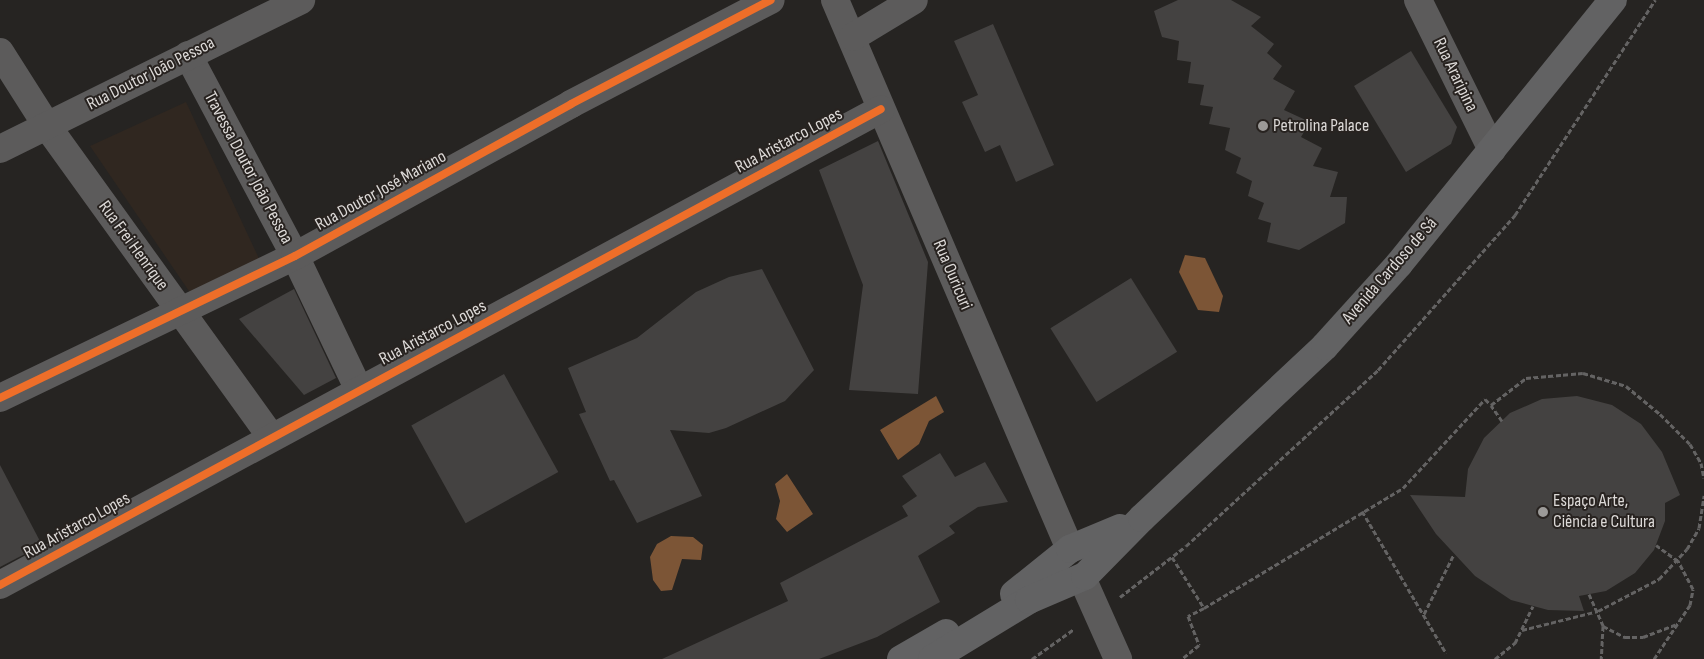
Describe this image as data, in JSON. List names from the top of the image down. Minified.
{"streets":{"highway":["Avenida Cardoso de Sá"],"street":["Rua Doutor João Pessoa","Rua Araripina","Rua Aristarco Lopes","Travessa Doutor João Pessoa","Rua Doutor José Mariano","Rua Frei Henrique","Rua Ouricuri"]},"crossings":[["Rua Doutor João Pessoa","Travessa Doutor João Pessoa"],["Rua Doutor João Pessoa","Rua Frei Henrique"],["Rua Araripina","Avenida Cardoso de Sá"],["Rua Aristarco Lopes","Travessa Doutor João Pessoa"],["Rua Aristarco Lopes","Rua Frei Henrique"],["Rua Aristarco Lopes","Rua Ouricuri"],["Travessa Doutor João Pessoa","Rua Doutor José Mariano"],["Rua Doutor José Mariano","Rua Frei Henrique"],["Avenida Cardoso de Sá","Rua Ouricuri"]],"places":["Petrolina Palace","Espaço Arte, Ciência e Cultura"]}
